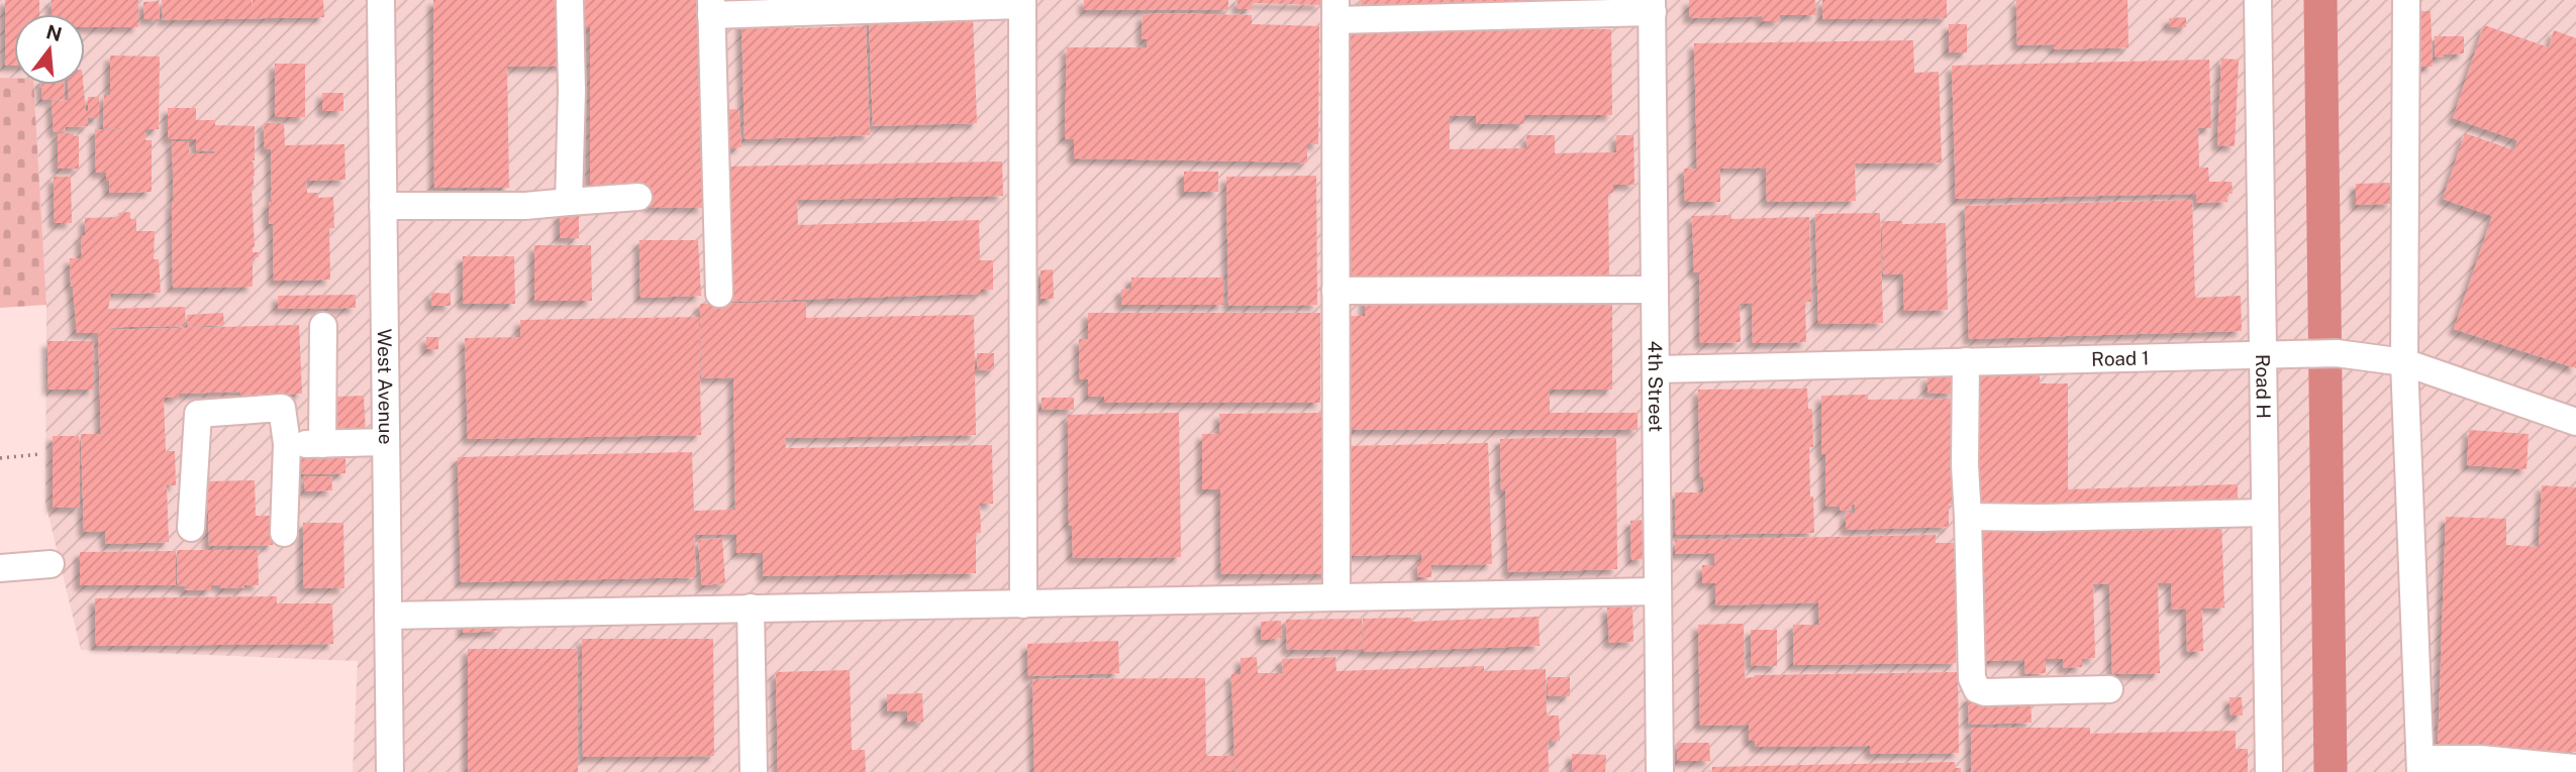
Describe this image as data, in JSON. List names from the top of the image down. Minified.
{"streets":{"street":["Road 1","West Avenue","4th Street","Road H"]},"crossings":[["Road 1","4th Street"],["Road 1","Road H"]],"north":"top"}
